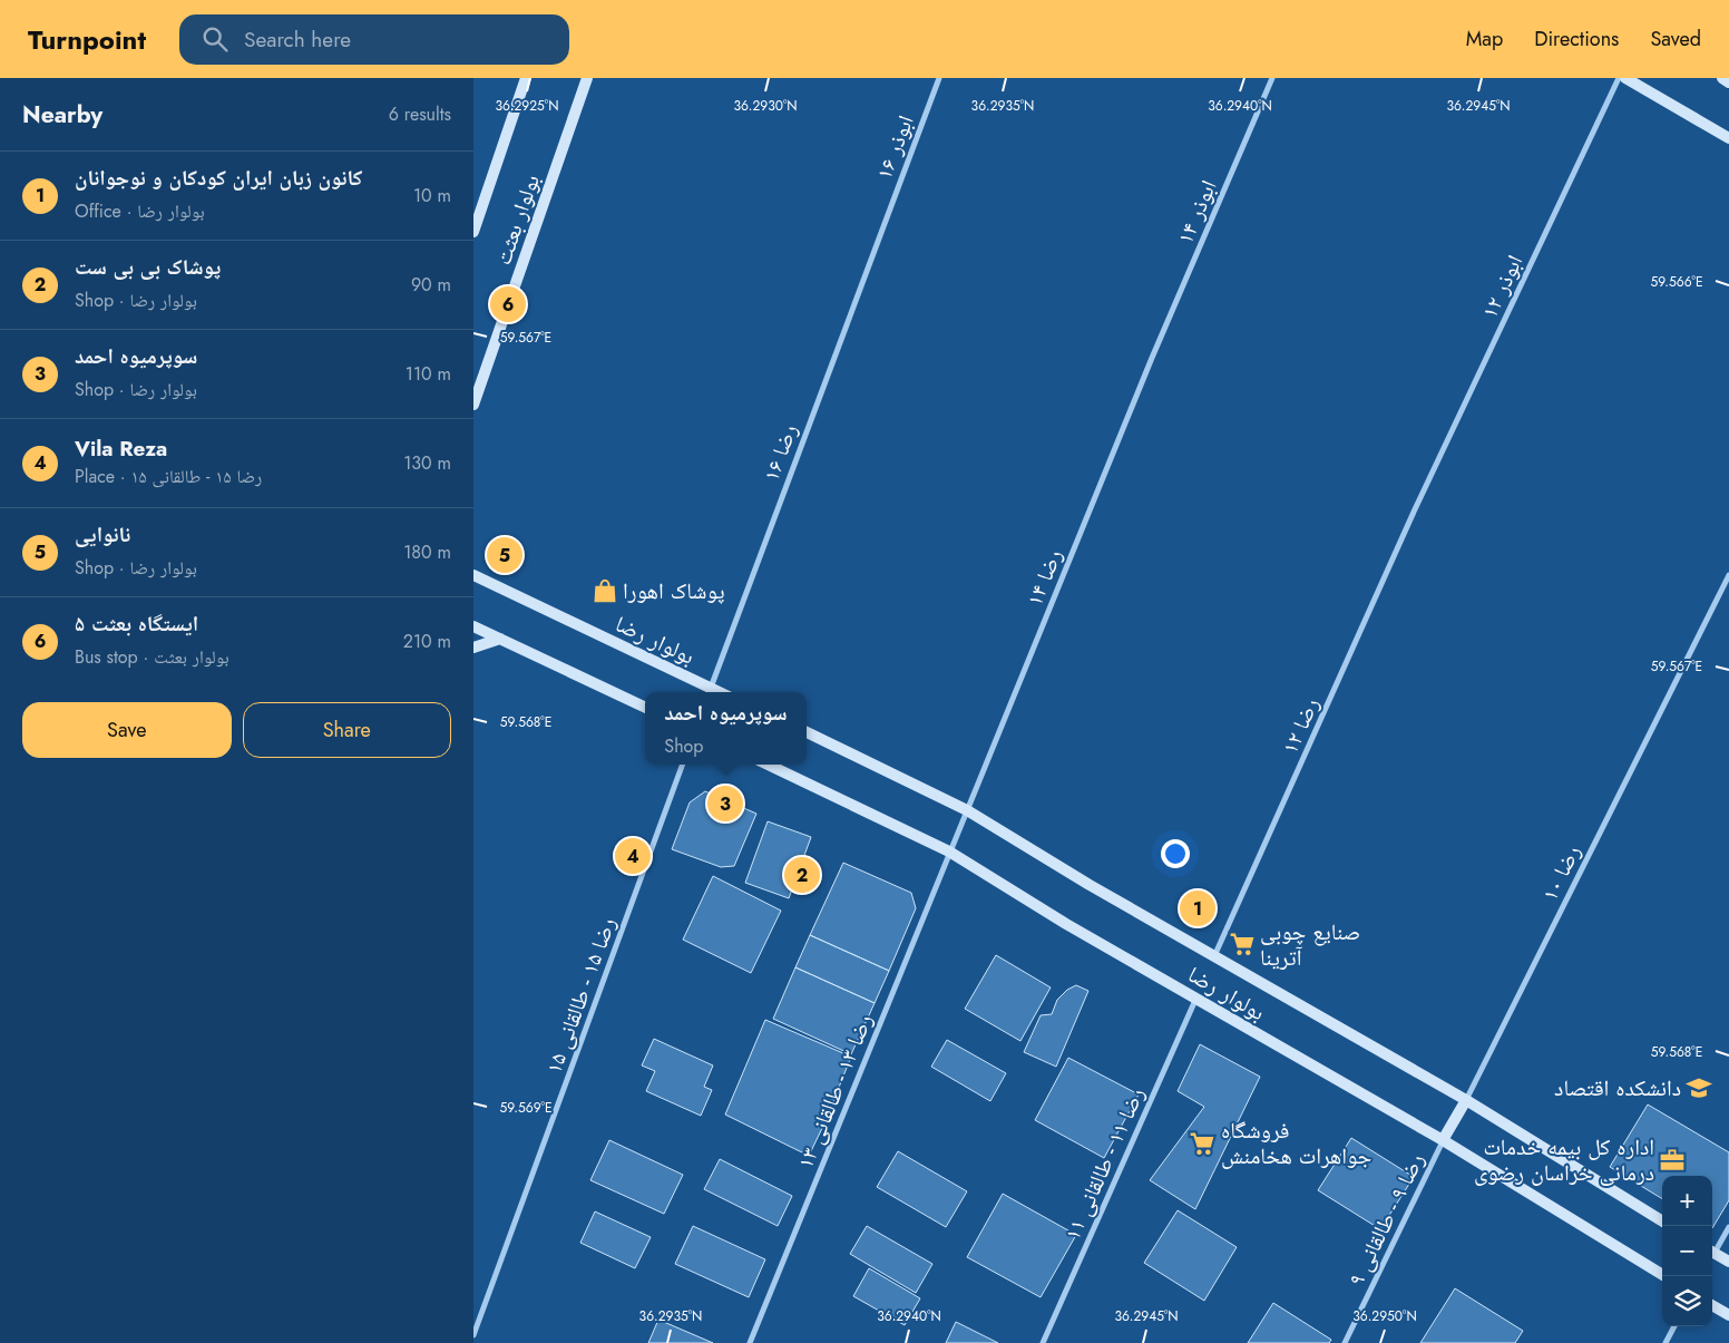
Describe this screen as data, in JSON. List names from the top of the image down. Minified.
{"streets":{"street":["ابوذر ۱۶","ابوذر ۱۴","بولوار بعثت","ابوذر ۱۲","رضا ۱۶","رضا ۱۴","بولوار رضا","رضا ۱۲","رضا ۱۰","رضا ۱۵ - طالقانی ۱۵","رضا ۱۳ - طالقانی ۱۳","رضا ۱۱ - طالقانی ۱۱","رضا ۹ - طالقانی ۹"]},"crossings":[["ابوذر ۱۶","رضا ۱۶"],["ابوذر ۱۴","رضا ۱۴"],["ابوذر ۱۲","رضا ۱۲"],["رضا ۱۶","بولوار رضا"],["رضا ۱۴","بولوار رضا"],["رضا ۱۴","رضا ۱۳ - طالقانی ۱۳"],["بولوار رضا","رضا ۱۲"],["بولوار رضا","رضا ۱۰"],["بولوار رضا","رضا ۱۳ - طالقانی ۱۳"],["بولوار رضا","رضا ۱۱ - طالقانی ۱۱"],["بولوار رضا","رضا ۹ - طالقانی ۹"]],"places":{"shop":["پوشاک اهورا"],"supermarket":["صنایع چوبی آترینا","فروشگاه جواهرات هخامنش"],"school or university":["دانشکده اقتصاد"],"office":["اداره کل بیمه خدمات درمانی خراسان رضوی"]},"page":{"header":"Turnpoint","search":"Search here","nav":["Map","Directions","Saved"],"heading":["Nearby","6 results"],"list":[{"mark":"1","name":"کانون زبان ایران کودکان و نوجوانان","note":"Office · بولوار رضا","value":"10 m"},{"mark":"2","name":"پوشاک بی بی ست","note":"Shop · بولوار رضا","value":"90 m"},{"mark":"3","name":"سوپرمیوه احمد","note":"Shop · بولوار رضا","value":"110 m"},{"mark":"4","name":"Vila Reza","note":"Place · رضا ۱۵ - طالقانی ۱۵","value":"130 m"},{"mark":"5","name":"نانوایی","note":"Shop · بولوار رضا","value":"180 m"},{"mark":"6","name":"ایستگاه بعثت ۵","note":"Bus stop · بولوار بعثت","value":"210 m"}],"pins":["6","5","3","4","2","1"],"buttons":["Save","Share"],"popup":["سوپرمیوه احمد","Shop"],"map_buttons":["+","−"]},"coordinates":["36.2925°N","36.2930°N","36.2935°N","36.2940°N","36.2945°N","59.566°E","59.567°E","59.568°E","59.569°E","36.2950°N"]}
